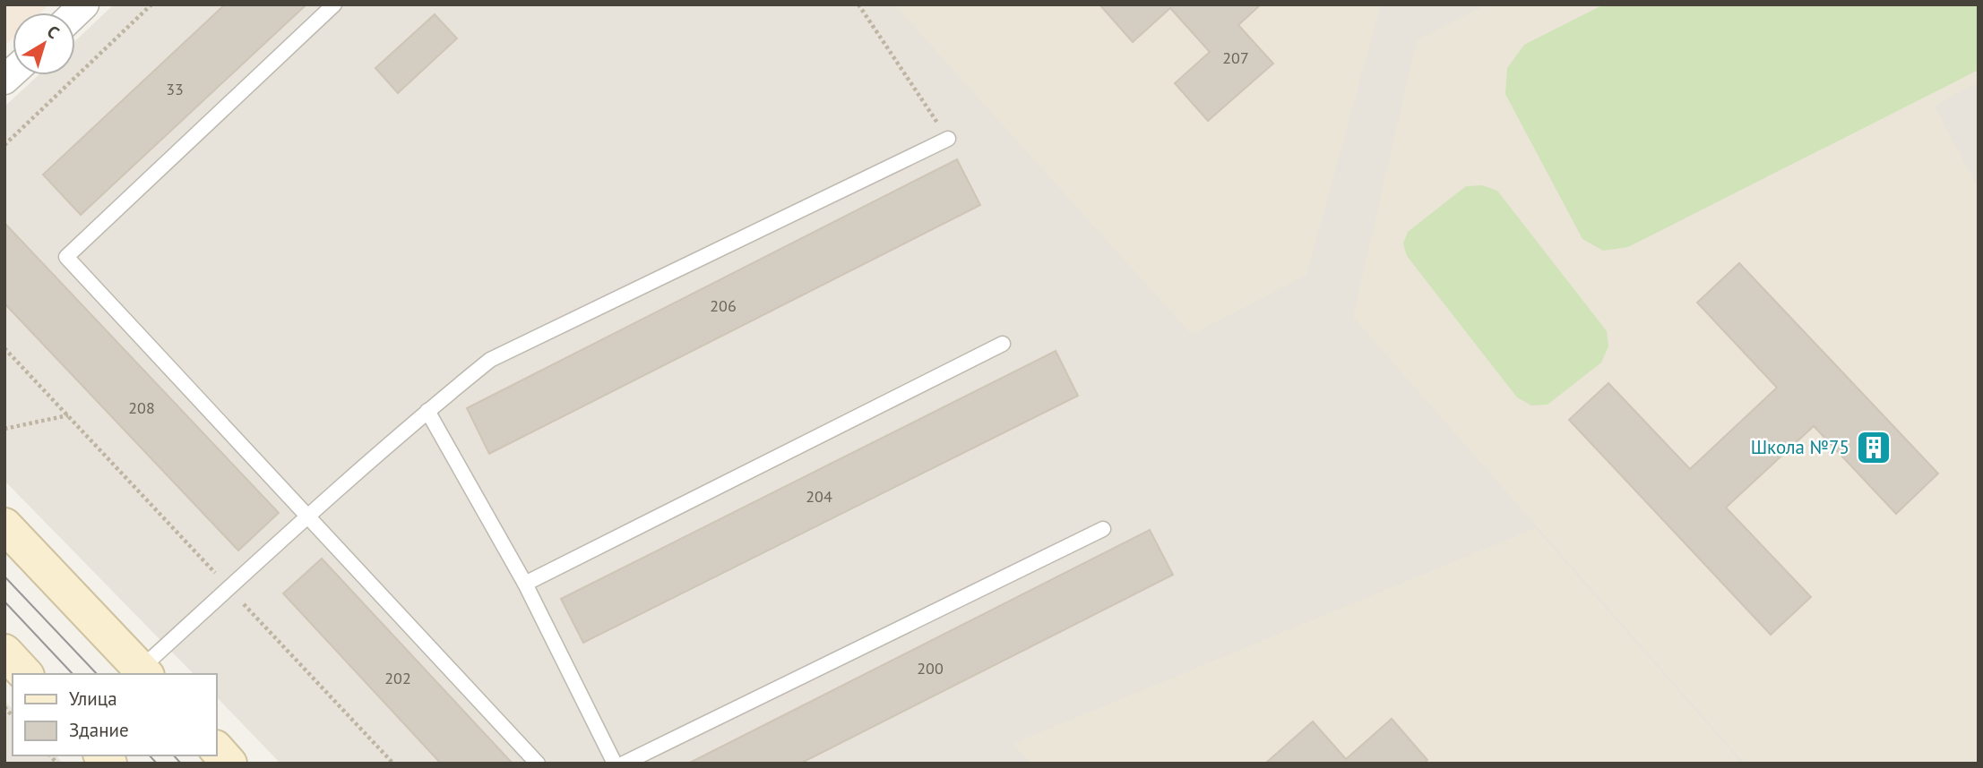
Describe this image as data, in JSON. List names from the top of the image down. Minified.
{"places":{"building":["Школа №75"]},"house_numbers":["207","33","206","208","204","200","202"],"legend":["Улица","Здание"],"north":"top right"}
